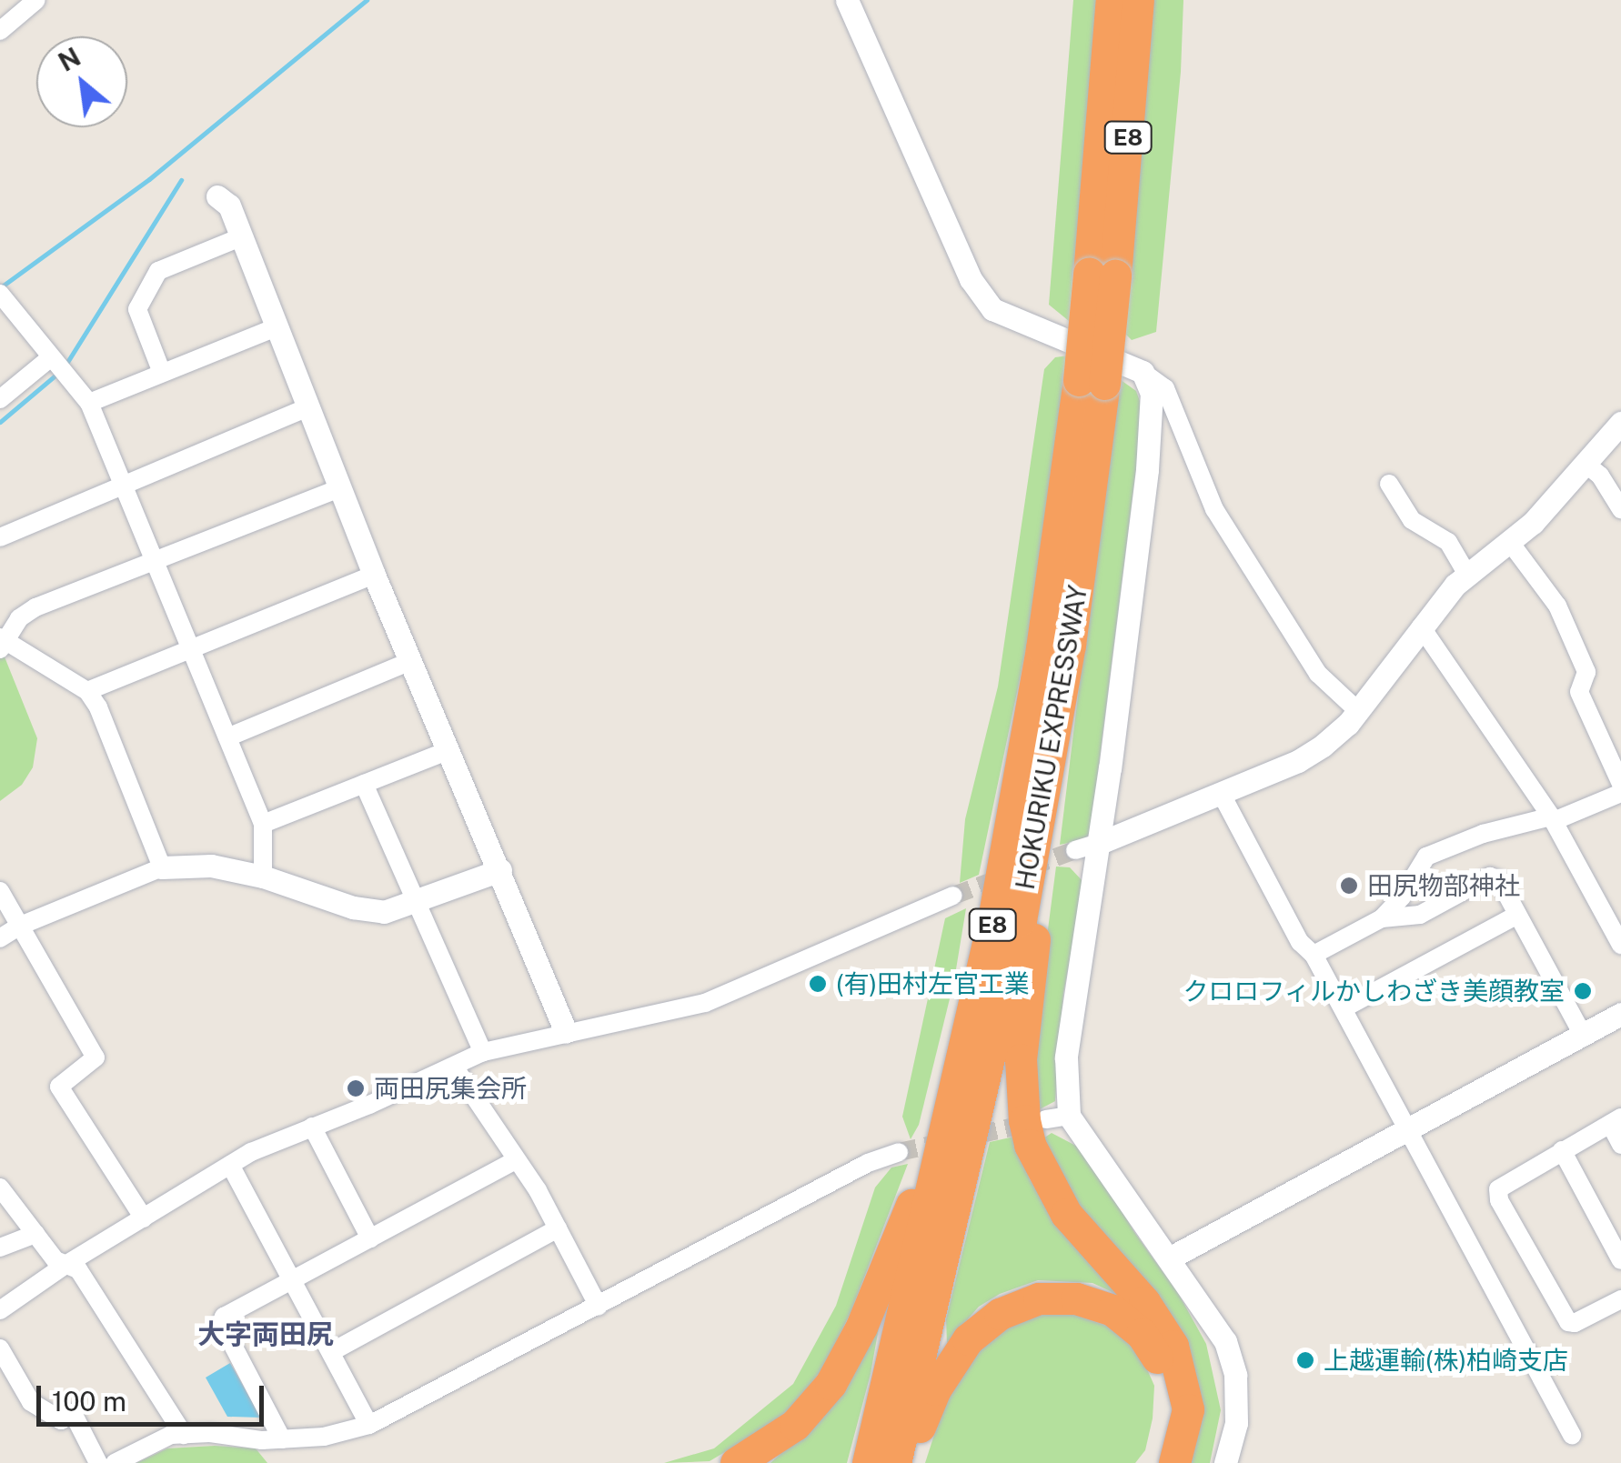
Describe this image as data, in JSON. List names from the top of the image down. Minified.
{"streets":{"highway":["E8","HOKURIKU EXPRESSWAY"]},"districts":["大字両田尻"],"places":["田尻物部神社","(有)田村左官工業","クロロフィルかしわざき美顔教室","両田尻集会所","上越運輸(株)柏崎支店"],"scale_bar":"100 m","north":"top left"}
